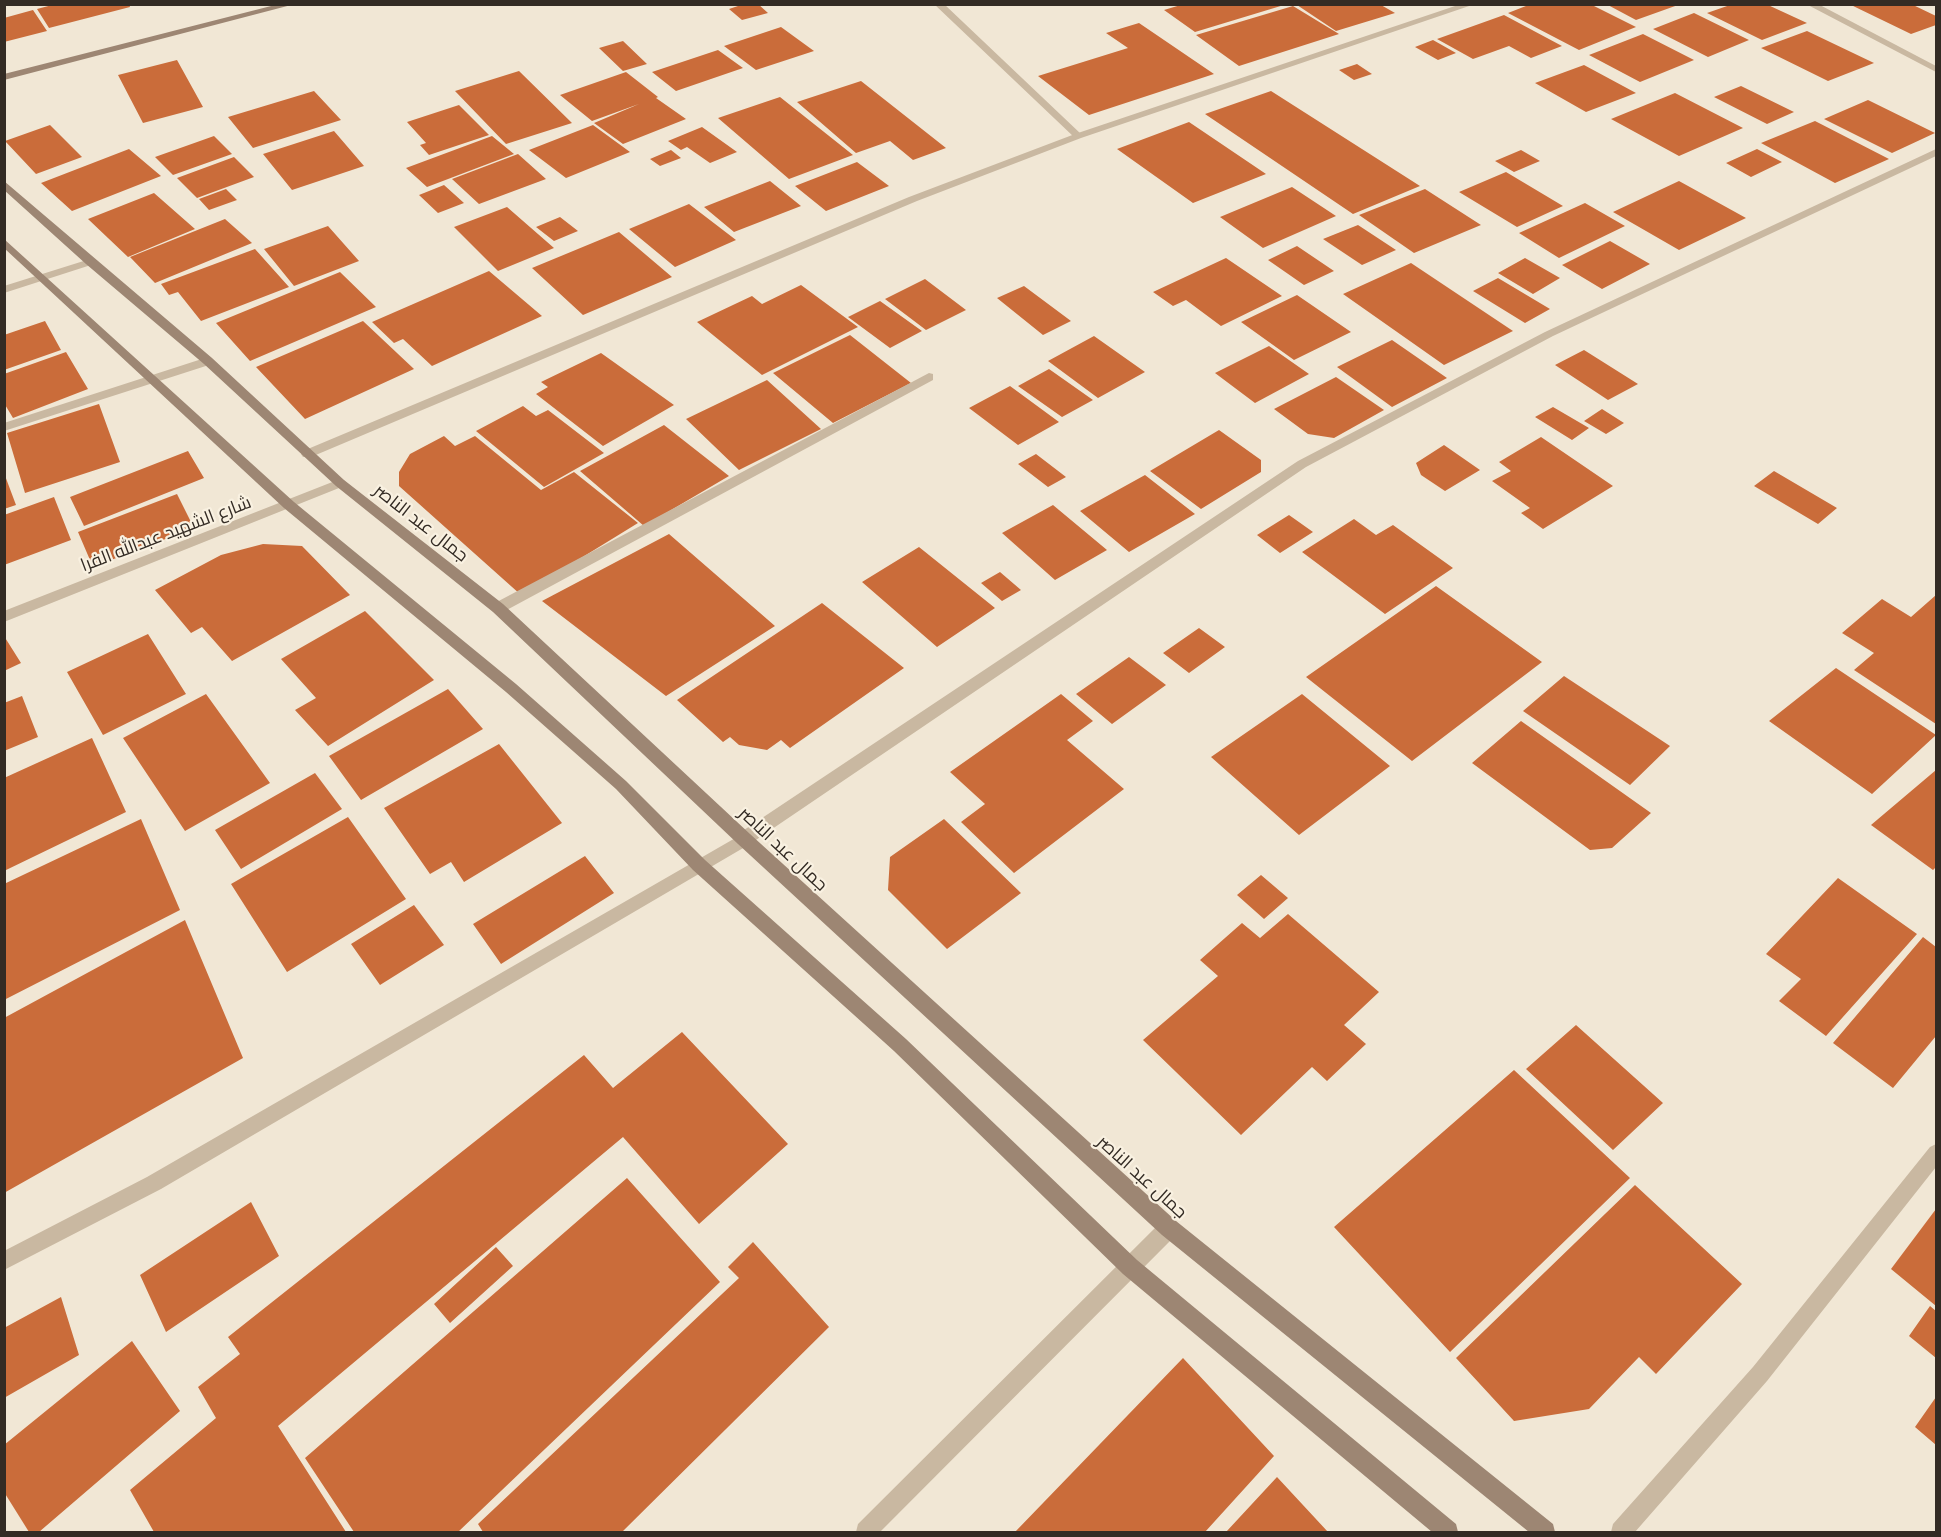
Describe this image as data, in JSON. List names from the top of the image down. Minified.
{"streets":{"main road":["جمال عبد الناصر"],"street":["شارع الشهيد عبدالله الفرا"]},"crossings":[["جمال عبد الناصر","شارع الشهيد عبدالله الفرا"]]}
